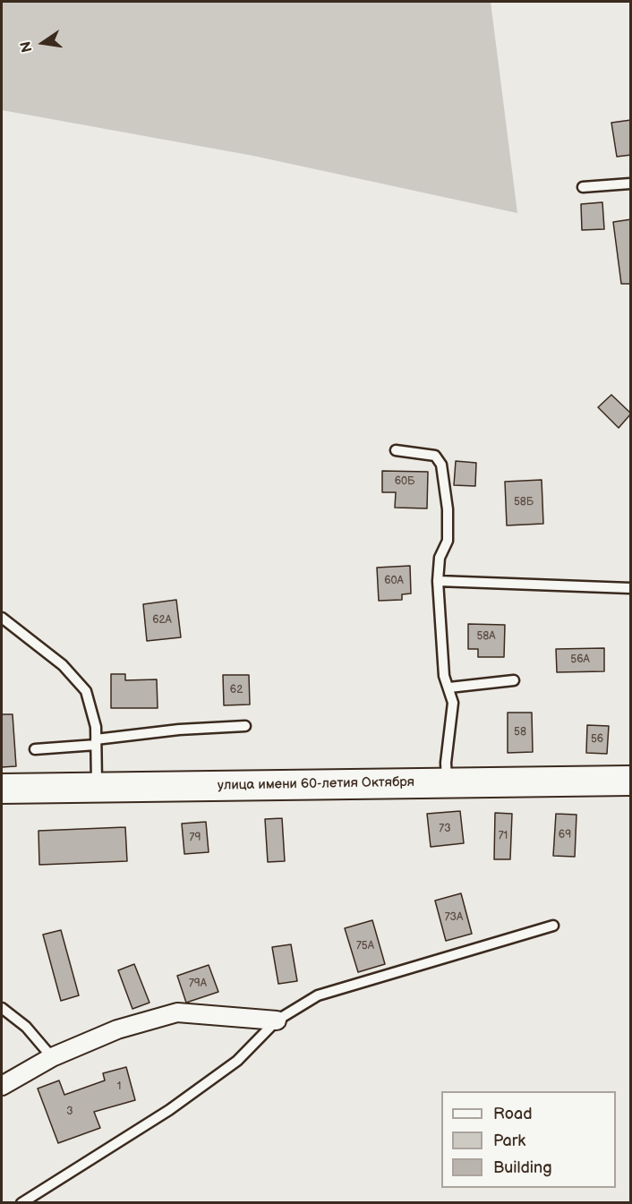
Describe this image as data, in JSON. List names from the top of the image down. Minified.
{"streets":{"main road":["улица имени 60-летия Октября"]},"house_numbers":["60Б","58Б","60А","62А","58А","56А","62","58","56","73","69","71","79","73А","75А","79А","1","3"],"legend":["Road","Park","Building"],"north":"left"}
